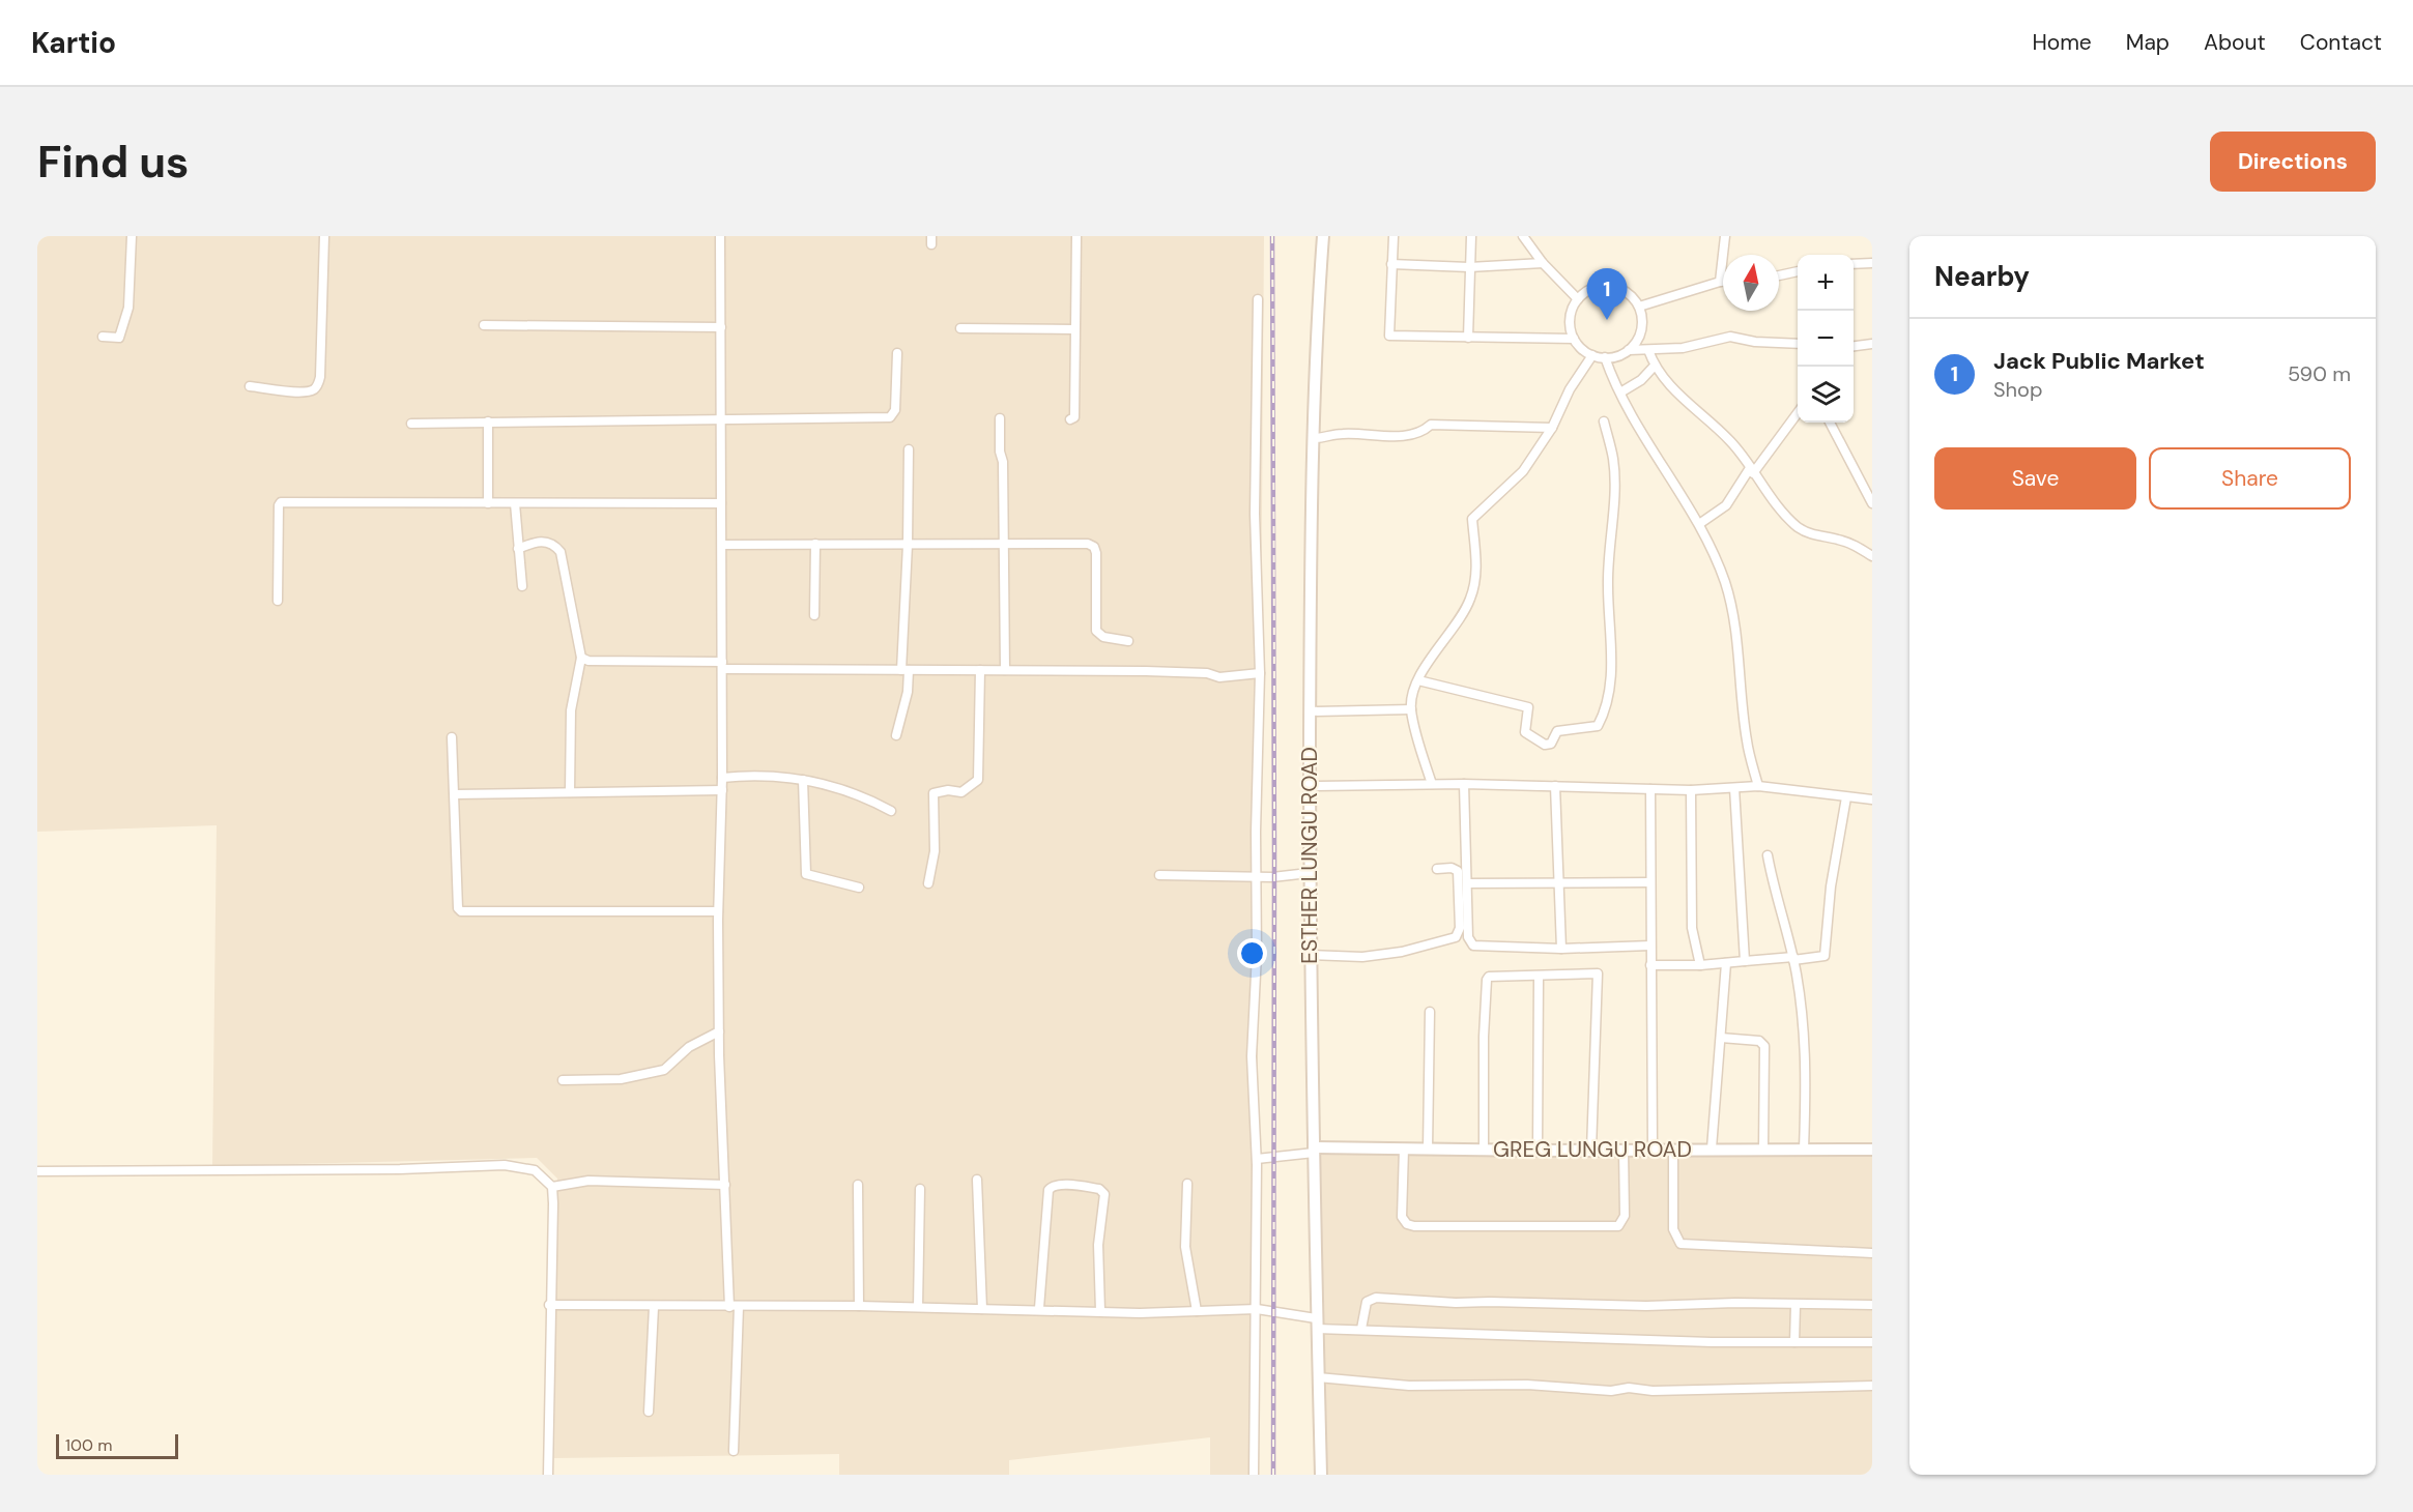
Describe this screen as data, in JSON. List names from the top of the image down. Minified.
{"streets":{"street":["ESTHER LUNGU ROAD","GREG LUNGU ROAD"]},"crossings":[["ESTHER LUNGU ROAD","GREG LUNGU ROAD"]],"scale_bar":"100 m","north":"top","page":{"header":"Kartio","nav":["Home","Map","About","Contact"],"buttons":["Directions",["Save","Share"]],"title":"Find us","heading":"Nearby","map_buttons":["+","−"],"pins":"1","list":[{"mark":"1","name":"Jack Public Market","note":"Shop","value":"590 m"}],"scale":"100 m"}}
